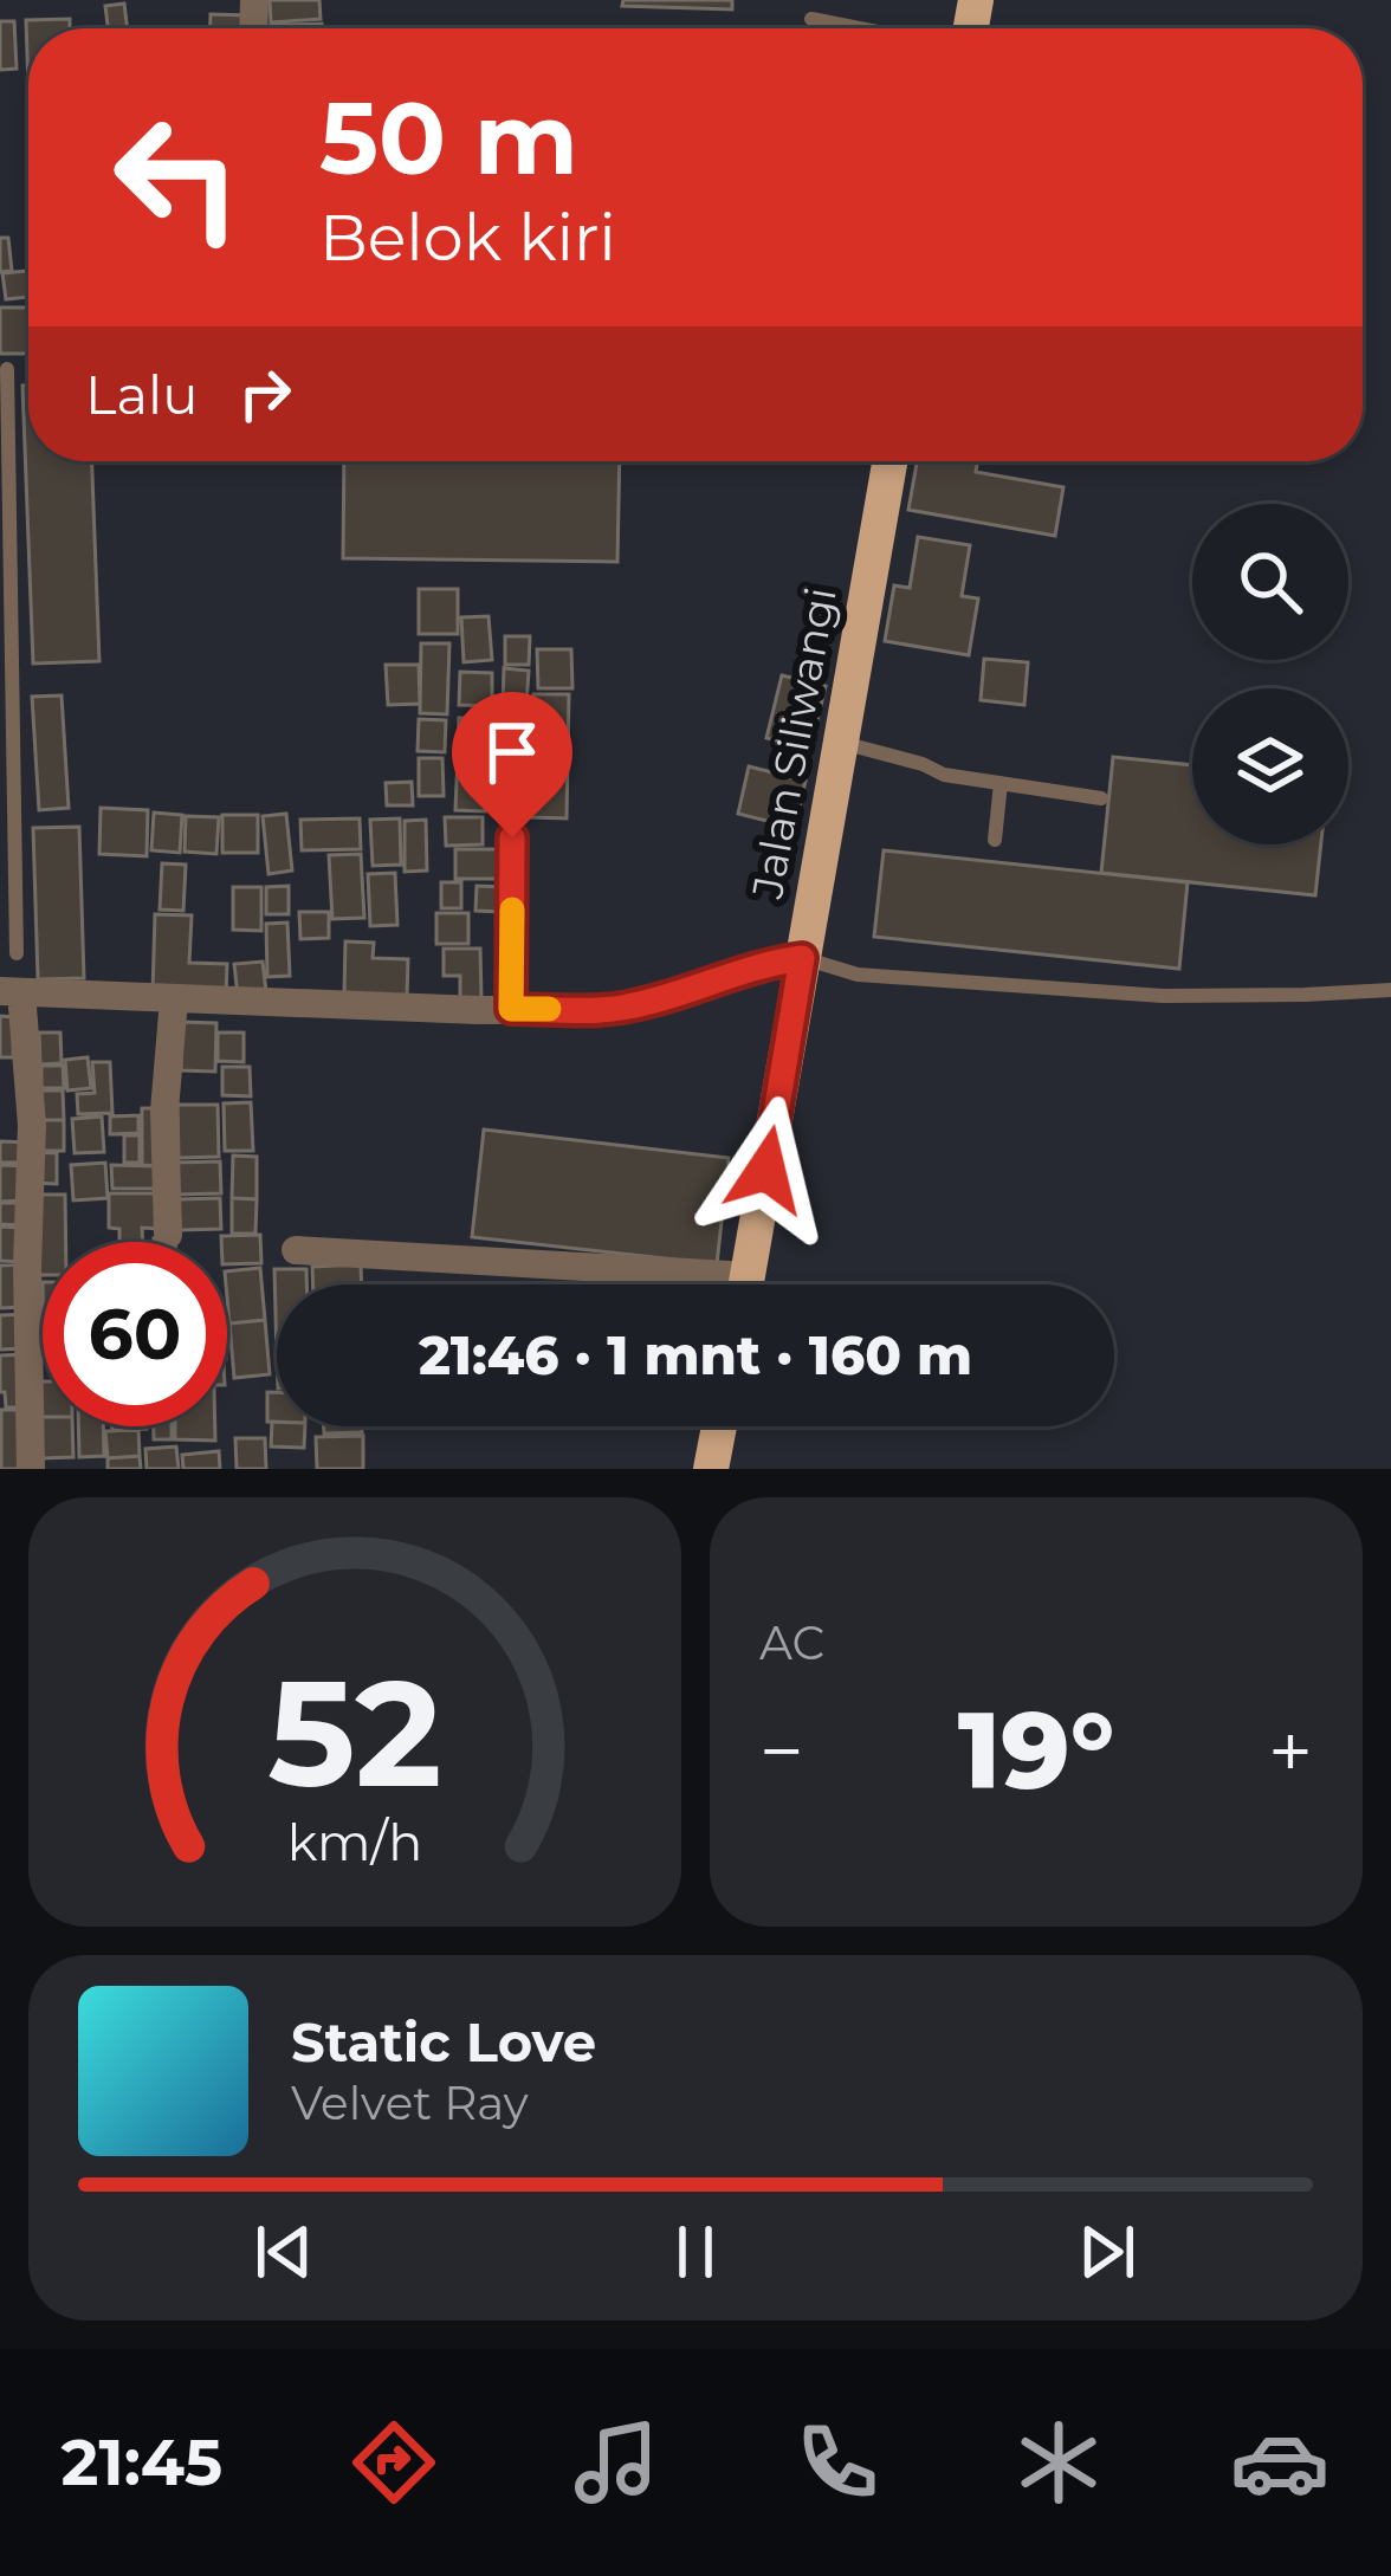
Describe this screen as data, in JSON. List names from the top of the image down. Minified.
{"streets":{"main road":["Jalan Siliwangi"]},"page":{"turn":["50 m","Belok kiri"],"then":"Lalu","limit":"60","trip":"21:46 · 1 mnt · 160 m","tile":"AC","heat":["−","19°","+"],"song":["Static Love","Velvet Ray"],"tabs":"21:45","gauge":["52","km/h"]}}
